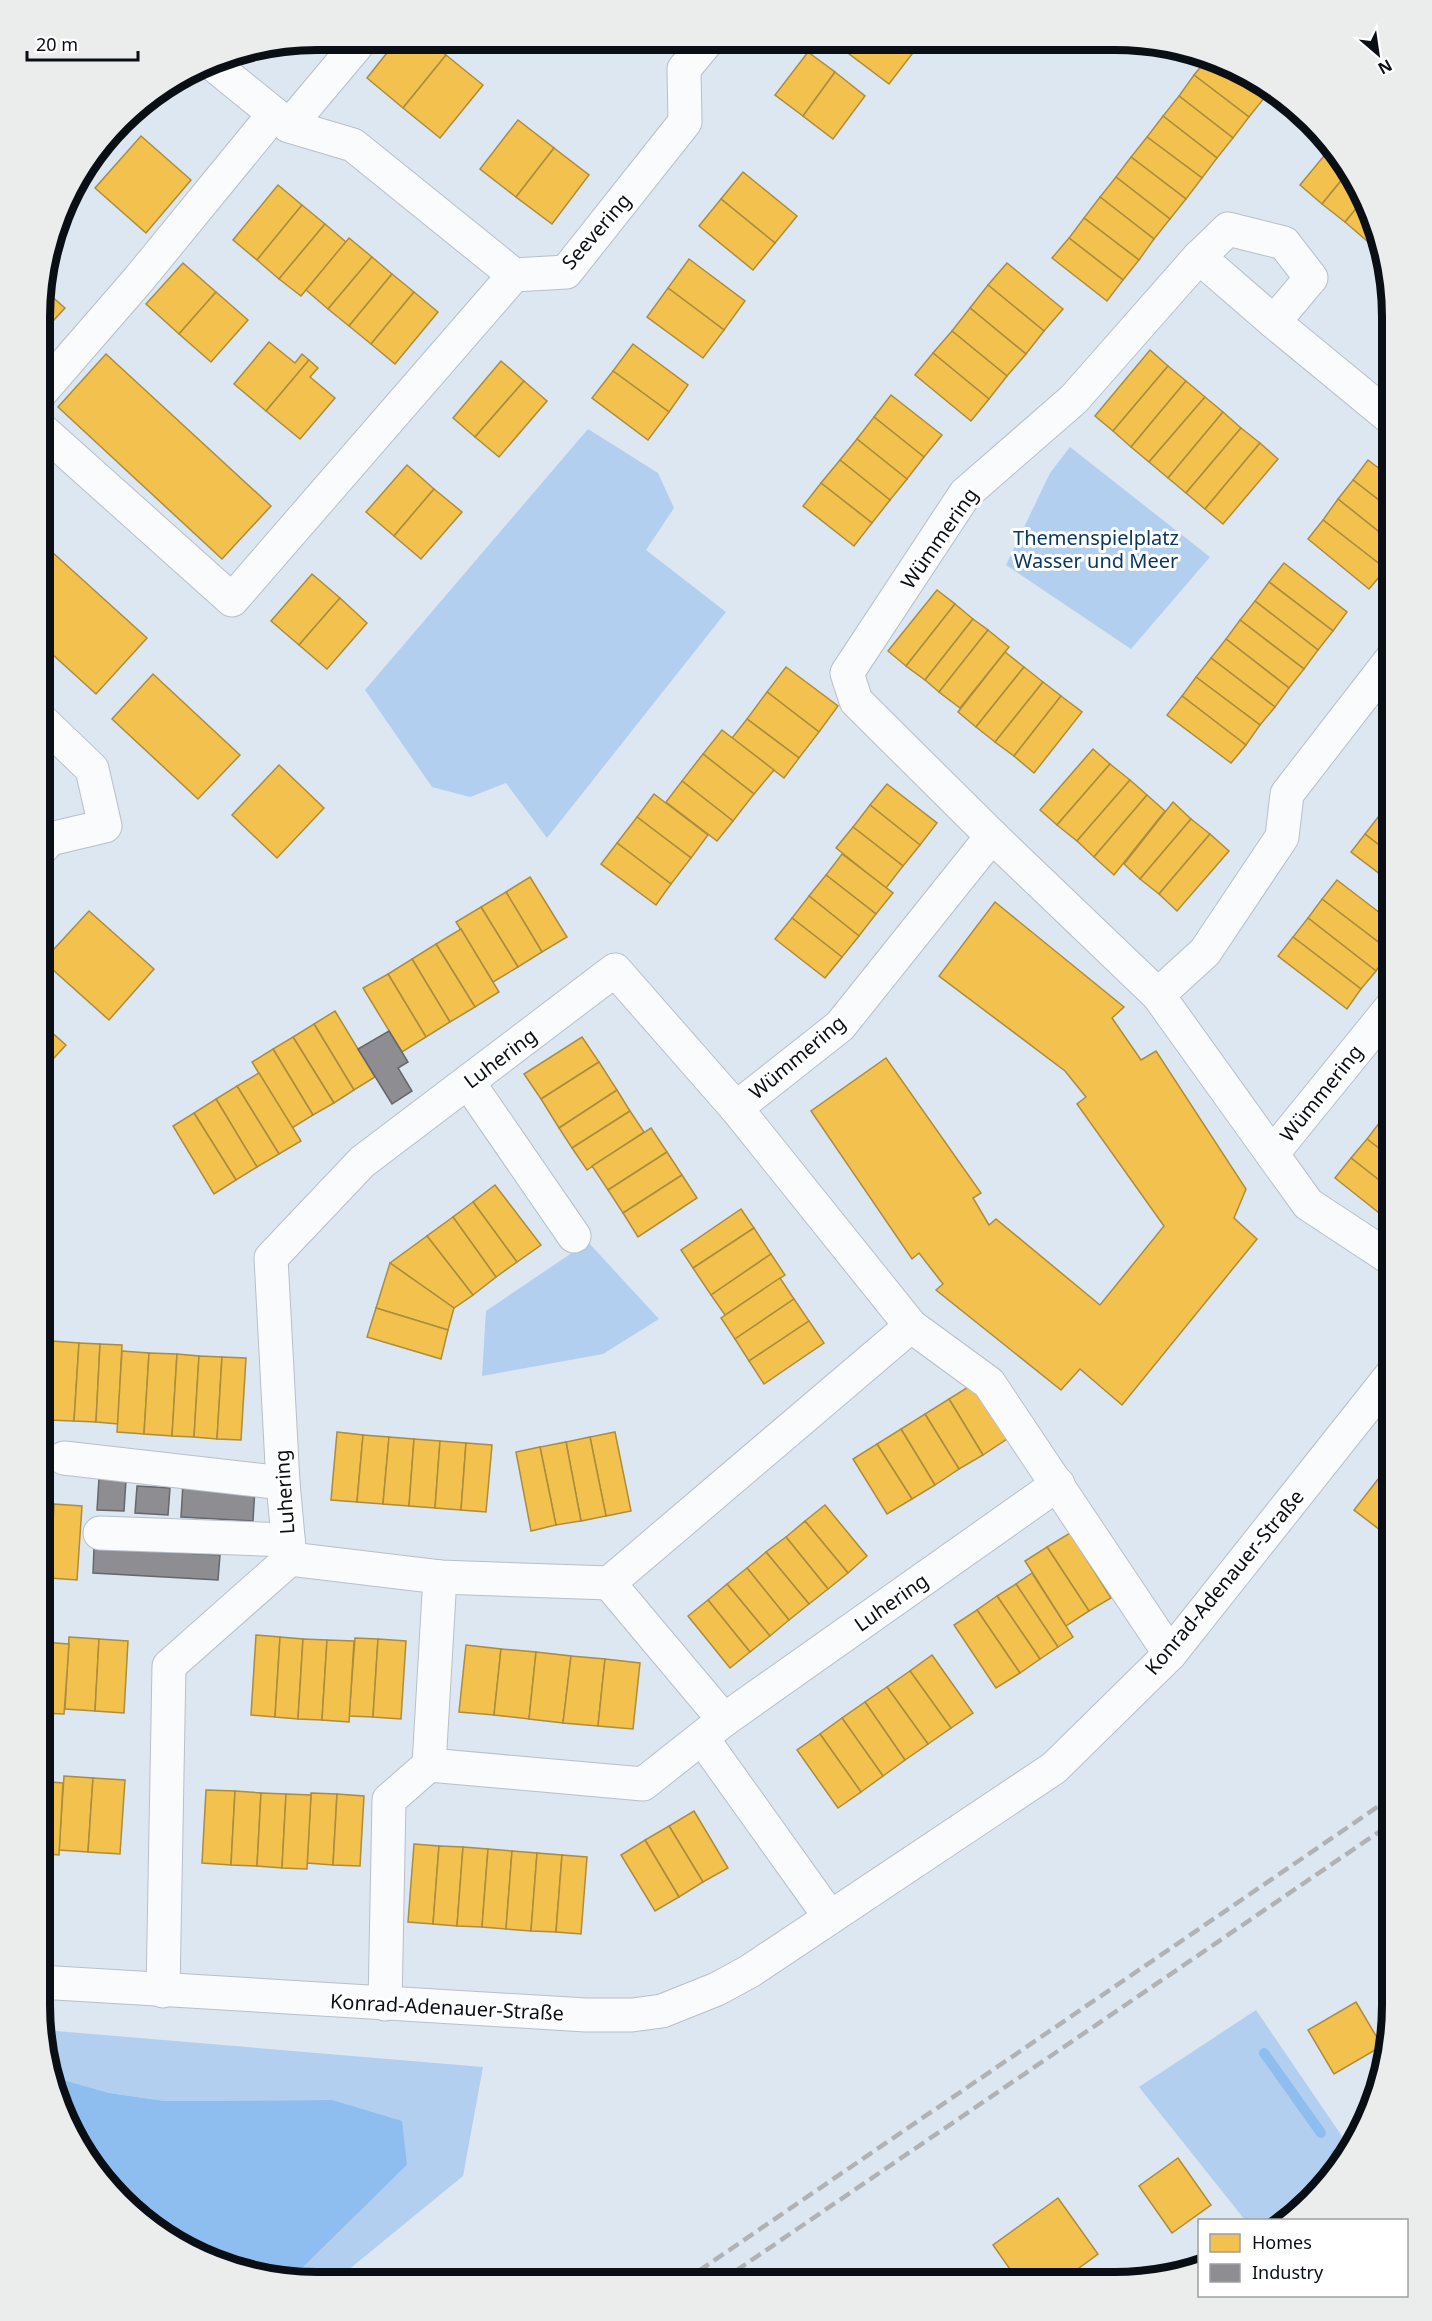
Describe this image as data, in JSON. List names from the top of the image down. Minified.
{"streets":{"street":["Seevering","Wümmering","Luhering","Konrad-Adenauer-Straße"]},"crossings":[["Wümmering","Luhering"],["Luhering","Konrad-Adenauer-Straße"]],"parks":["Themenspielplatz Wasser und Meer"],"legend":["Homes","Industry"],"scale_bar":"20 m","north":"bottom right"}
